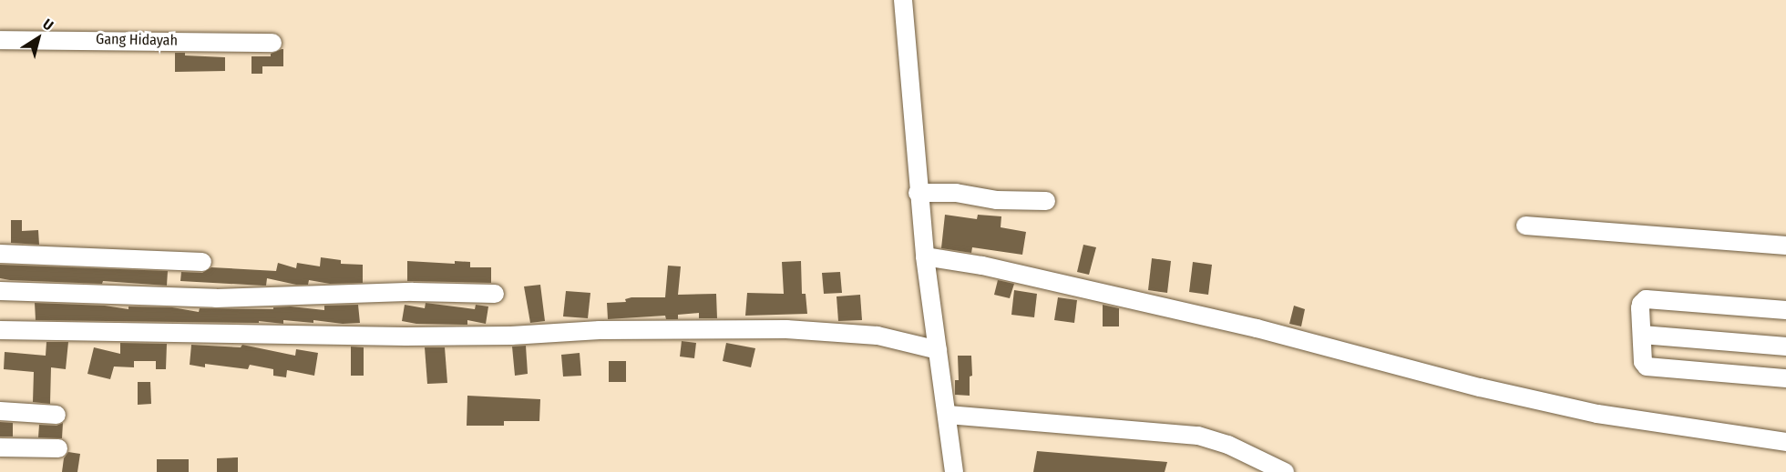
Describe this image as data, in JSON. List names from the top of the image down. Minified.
{"streets":{"street":["Gang Hidayah"]},"north":"top right"}
